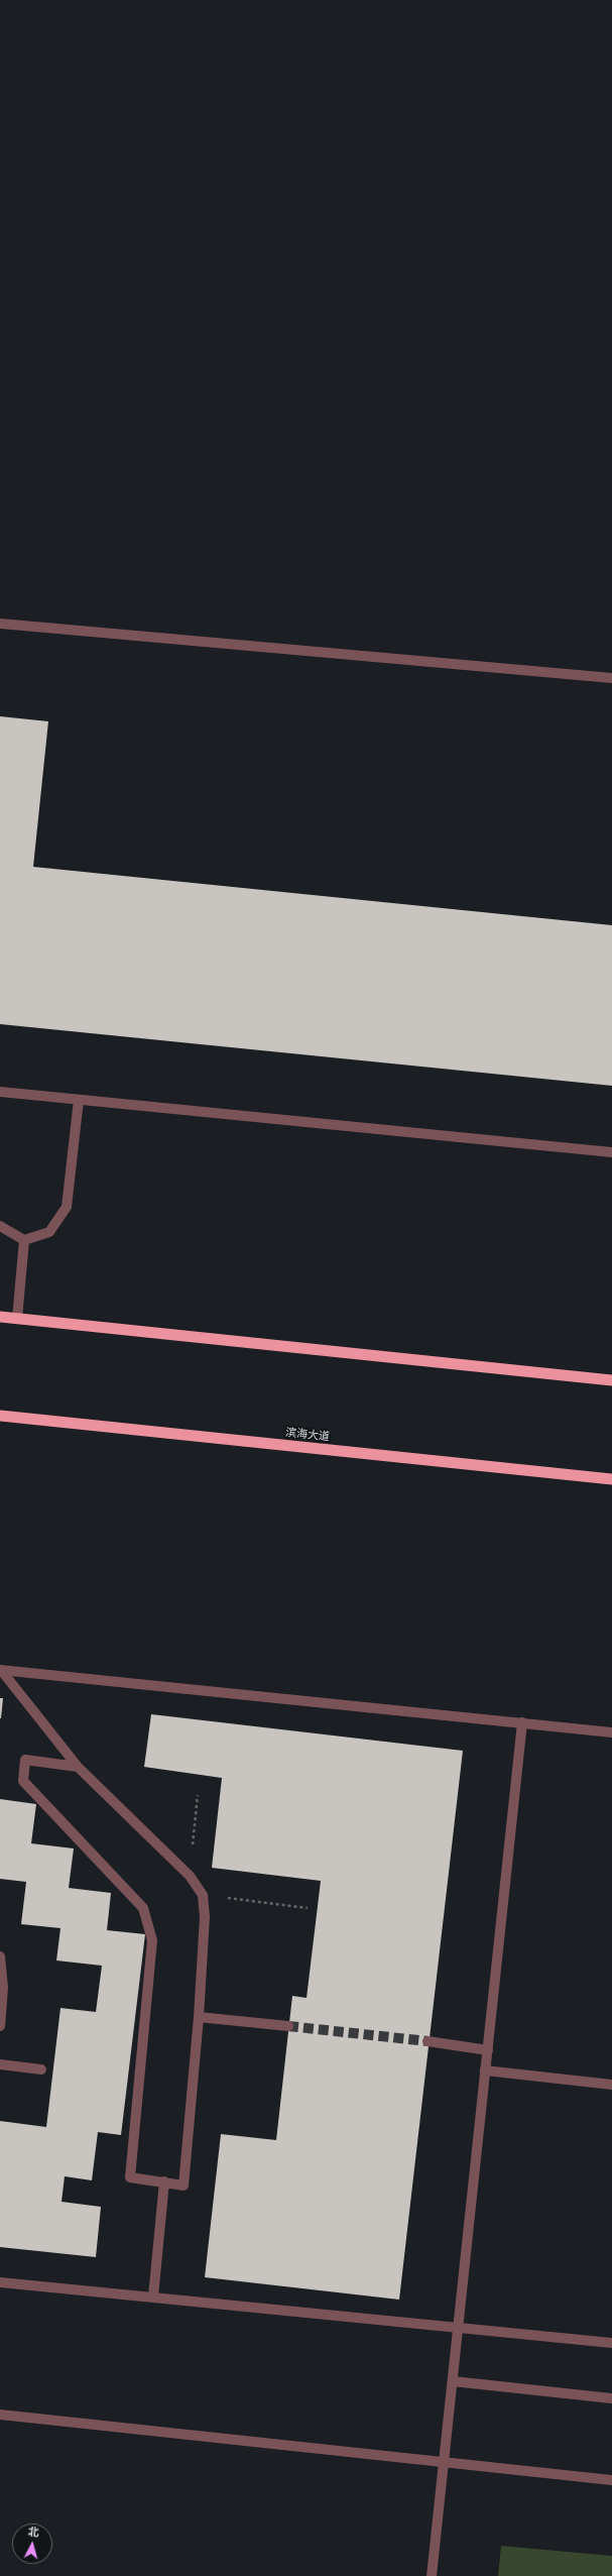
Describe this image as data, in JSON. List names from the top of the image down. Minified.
{"streets":{"highway":["滨海大道"]},"north":"top"}
